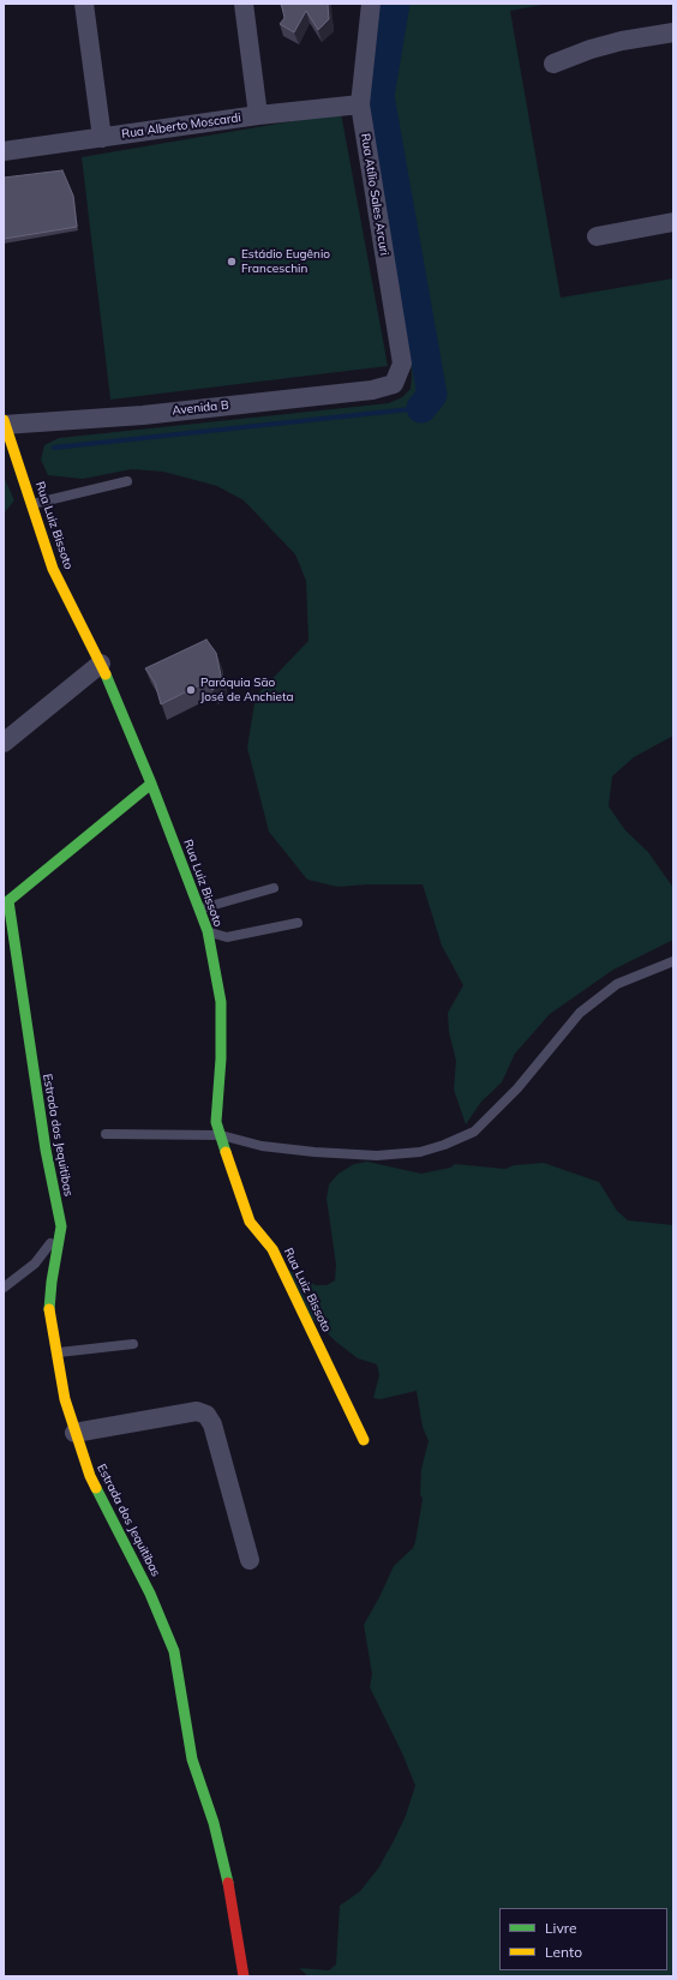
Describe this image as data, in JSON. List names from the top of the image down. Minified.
{"streets":{"street":["Rua Alberto Moscardi","Rua Atílio Sales Arcuri","Avenida B","Rua Luiz Bissoto","Estrada dos Jequitibas"]},"crossings":[["Rua Alberto Moscardi","Rua Atílio Sales Arcuri"],["Rua Atílio Sales Arcuri","Avenida B"],["Avenida B","Rua Luiz Bissoto"]],"places":["Estádio Eugênio Franceschin","Paróquia São José de Anchieta"],"legend":["Livre","Lento"]}
